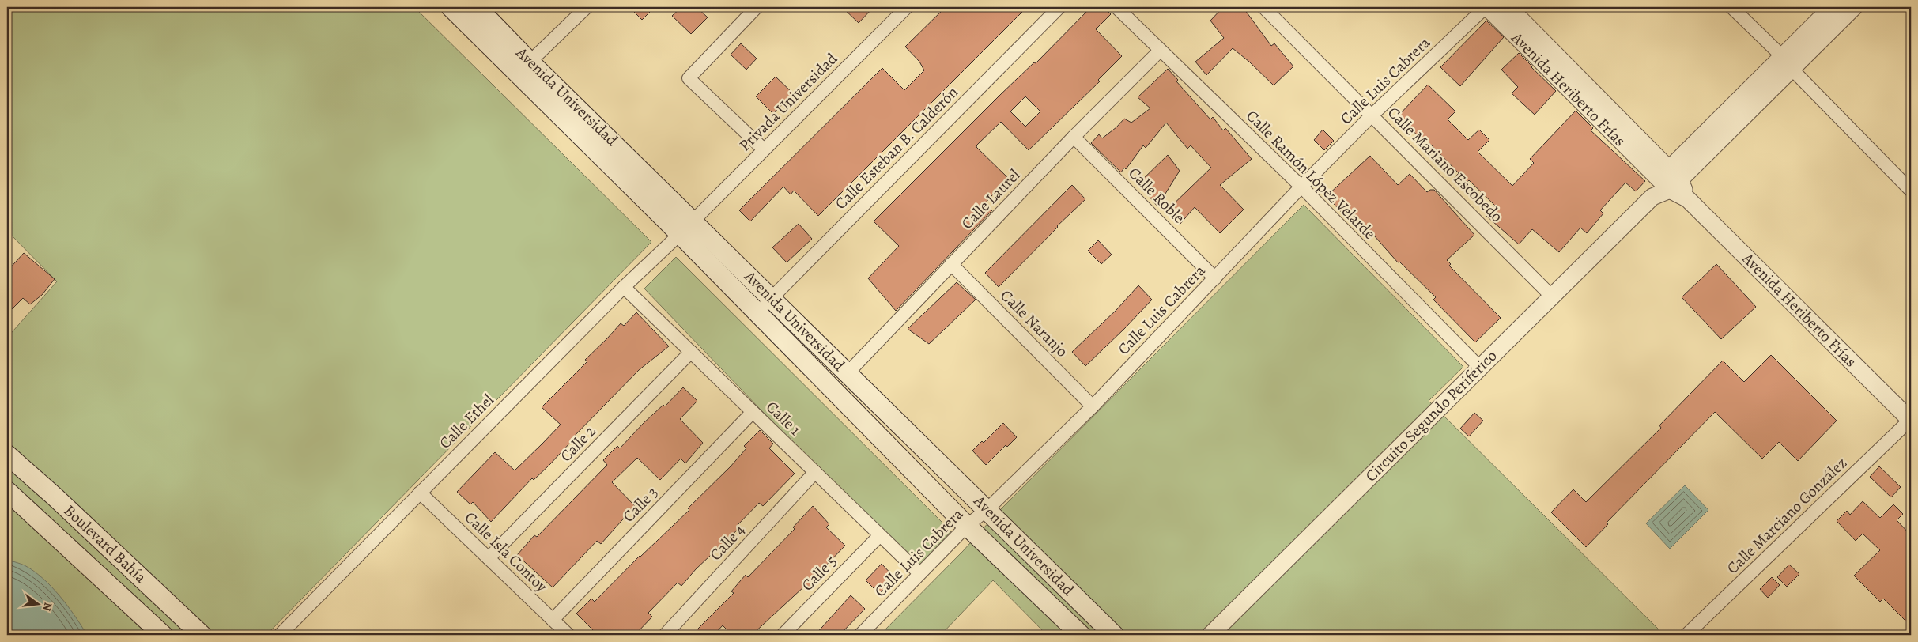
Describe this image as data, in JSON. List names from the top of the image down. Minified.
{"streets":{"main road":["Avenida Universidad","Boulevard Bahía"],"street":["Calle Luis Cabrera","Avenida Heriberto Frías","Privada Universidad","Calle Esteban B. Calderón","Calle Mariano Escobedo","Calle Ramón López Velarde","Calle Roble","Calle Laurel","Calle Naranjo","Circuito Segundo Periférico","Calle 1","Calle Ethel","Calle 2","Calle 3","Calle Marciano González","Calle 4","Calle Isla Contoy","Calle 5"]},"crossings":[["Calle Luis Cabrera","Avenida Heriberto Frías"],["Calle Luis Cabrera","Avenida Universidad"],["Calle Luis Cabrera","Calle Mariano Escobedo"],["Calle Luis Cabrera","Calle Ramón López Velarde"],["Calle Luis Cabrera","Calle Roble"],["Calle Luis Cabrera","Calle Naranjo"],["Calle Luis Cabrera","Calle 1"],["Avenida Heriberto Frías","Circuito Segundo Periférico"],["Avenida Heriberto Frías","Calle Marciano González"],["Avenida Universidad","Privada Universidad"],["Avenida Universidad","Calle Esteban B. Calderón"],["Avenida Universidad","Calle Laurel"],["Avenida Universidad","Calle Ethel"],["Calle Mariano Escobedo","Circuito Segundo Periférico"],["Calle Ramón López Velarde","Calle Laurel"],["Calle Ramón López Velarde","Circuito Segundo Periférico"],["Calle Roble","Calle Laurel"],["Calle Laurel","Calle Naranjo"],["Calle 1","Calle Ethel"],["Calle 1","Calle 2"],["Calle 1","Calle 3"],["Calle 1","Calle 4"],["Calle 1","Calle 5"],["Calle Ethel","Calle Isla Contoy"],["Calle 2","Calle Isla Contoy"],["Calle 3","Calle Isla Contoy"]],"north":"right"}
